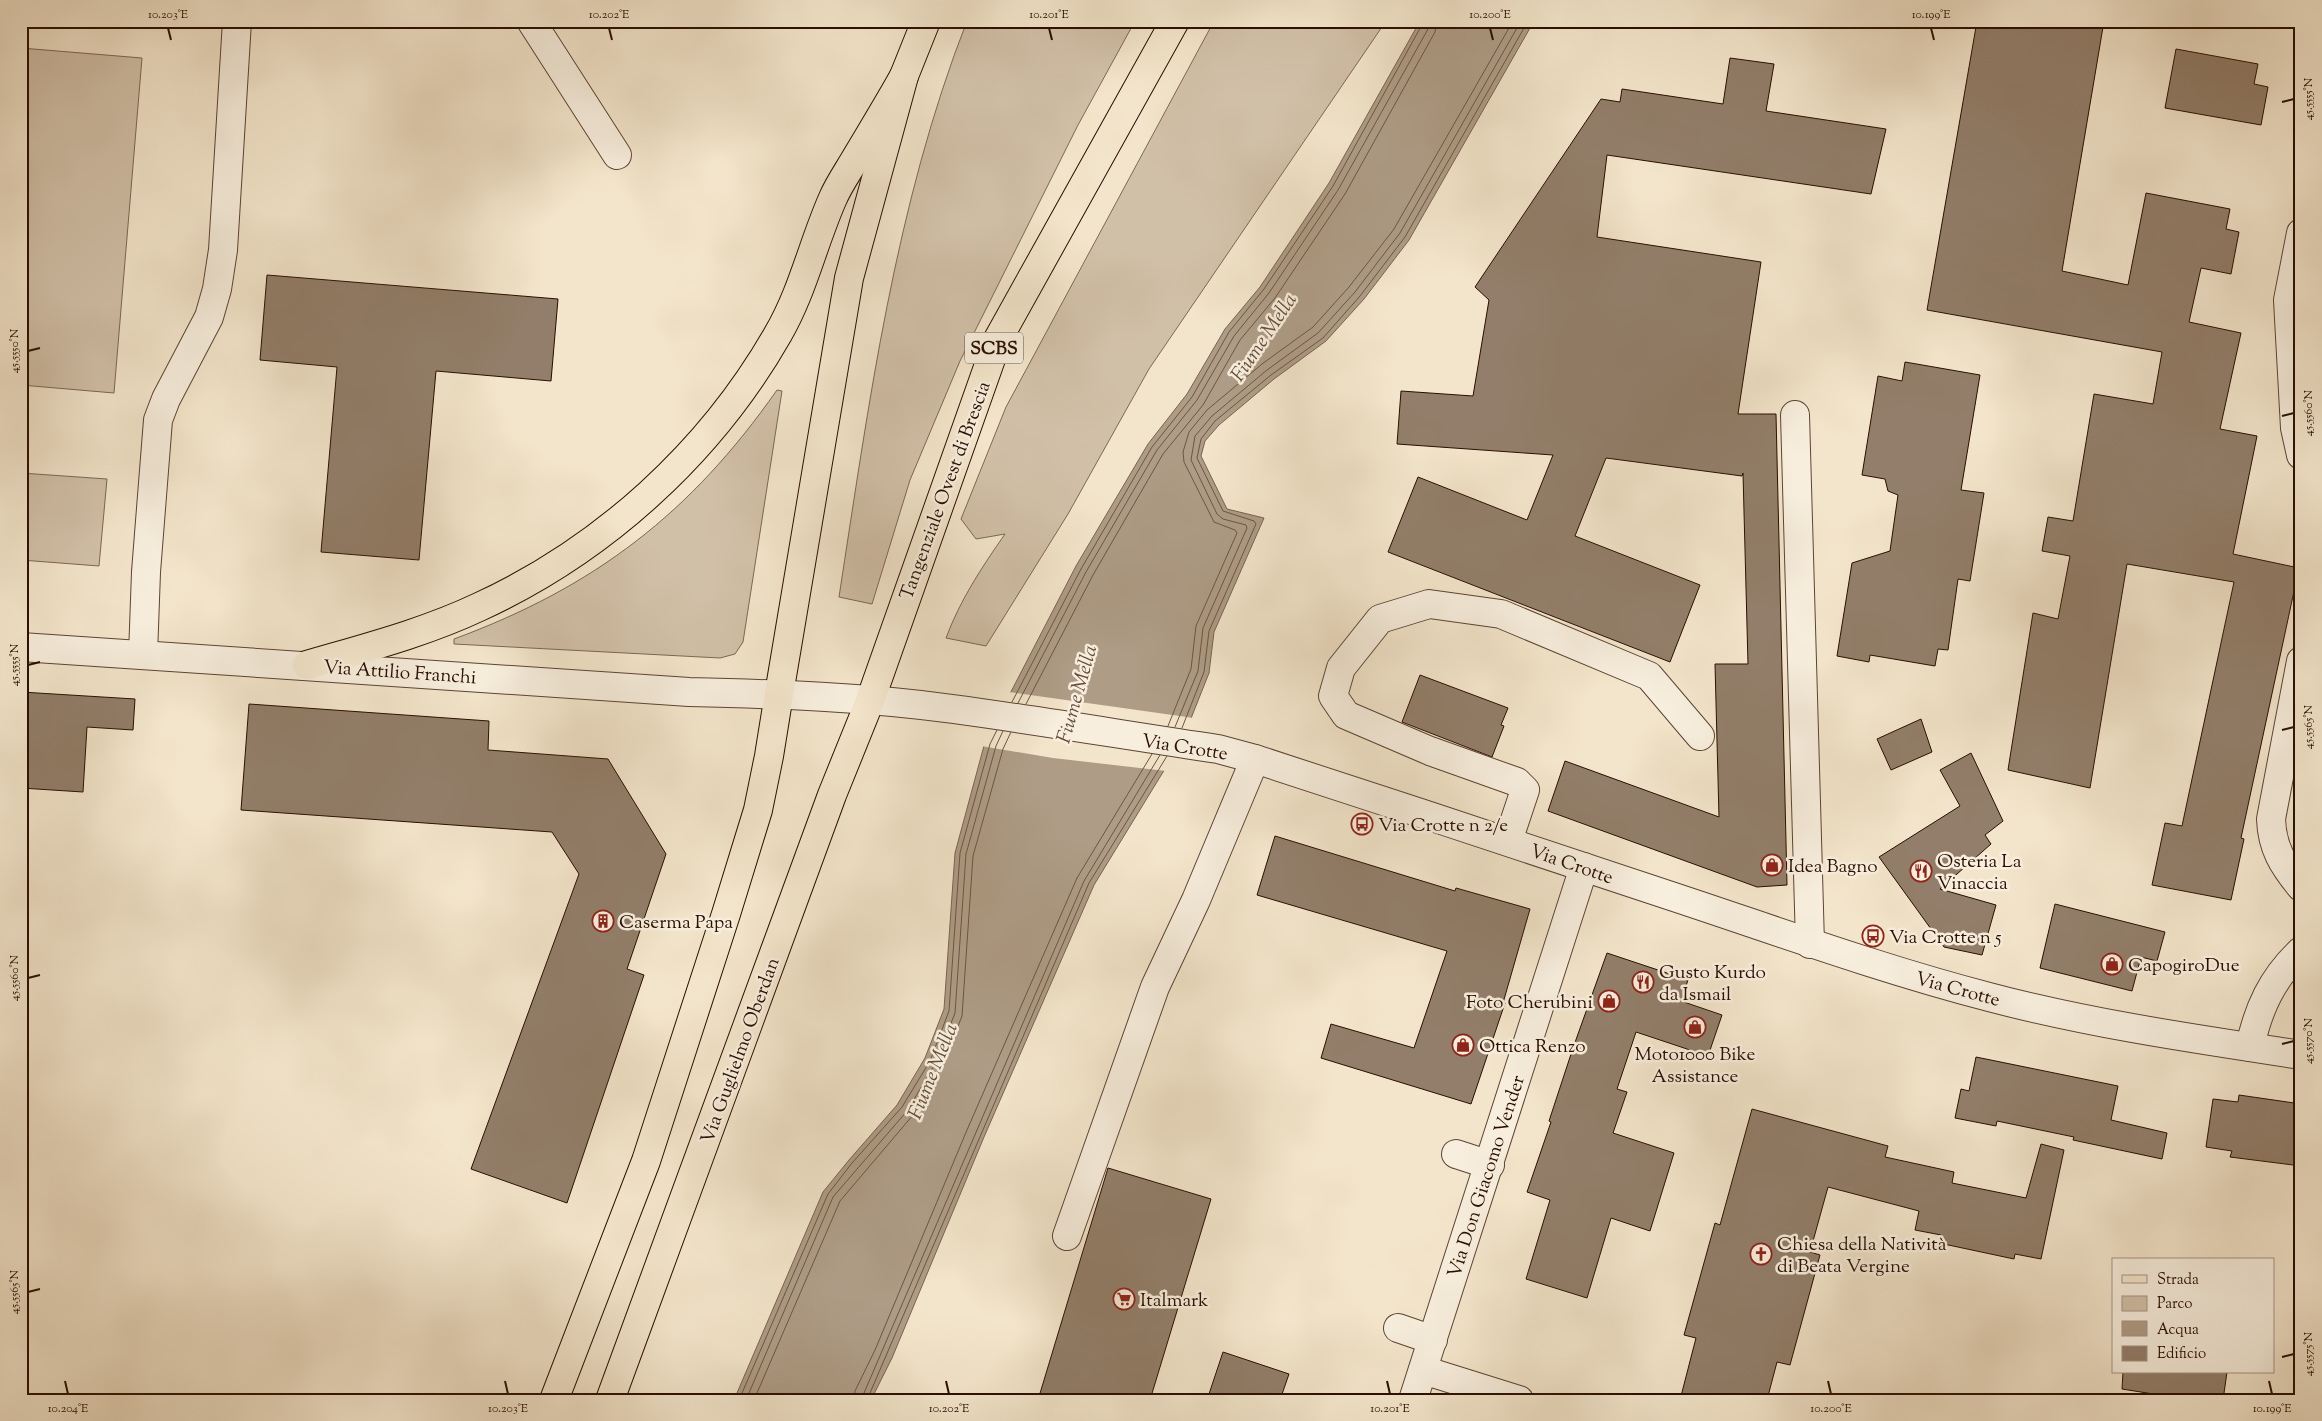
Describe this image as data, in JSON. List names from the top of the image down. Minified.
{"streets":{"main road":["SCBS","Tangenziale Ovest di Brescia","Via Guglielmo Oberdan"],"street":["Via Attilio Franchi","Via Crotte","Via Don Giacomo Vender"]},"crossings":[["Tangenziale Ovest di Brescia","Via Crotte"],["Tangenziale Ovest di Brescia","Via Guglielmo Oberdan"],["Via Attilio Franchi","Via Crotte"],["Via Crotte","Via Guglielmo Oberdan"],["Via Crotte","Via Don Giacomo Vender"]],"water":["Fiume Mella"],"places":{"bus stop":["Via Crotte n 2/e","Via Crotte n 5"],"shop":["Idea Bagno","CapogiroDue","Foto Cherubini","Moto1000 Bike Assistance","Ottica Renzo"],"restaurant":["Osteria La Vinaccia","Gusto Kurdo da Ismail"],"building":["Caserma Papa"],"church":["Chiesa della Natività di Beata Vergine"],"supermarket":["Italmark"]},"legend":["Strada","Parco","Acqua","Edificio"],"coordinates":["10.203°E","10.202°E","10.201°E","10.200°E","10.199°E","45.5555°N","45.5550°N","45.5560°N","45.5565°N","45.5570°N","45.5575°N","10.204°E"]}
